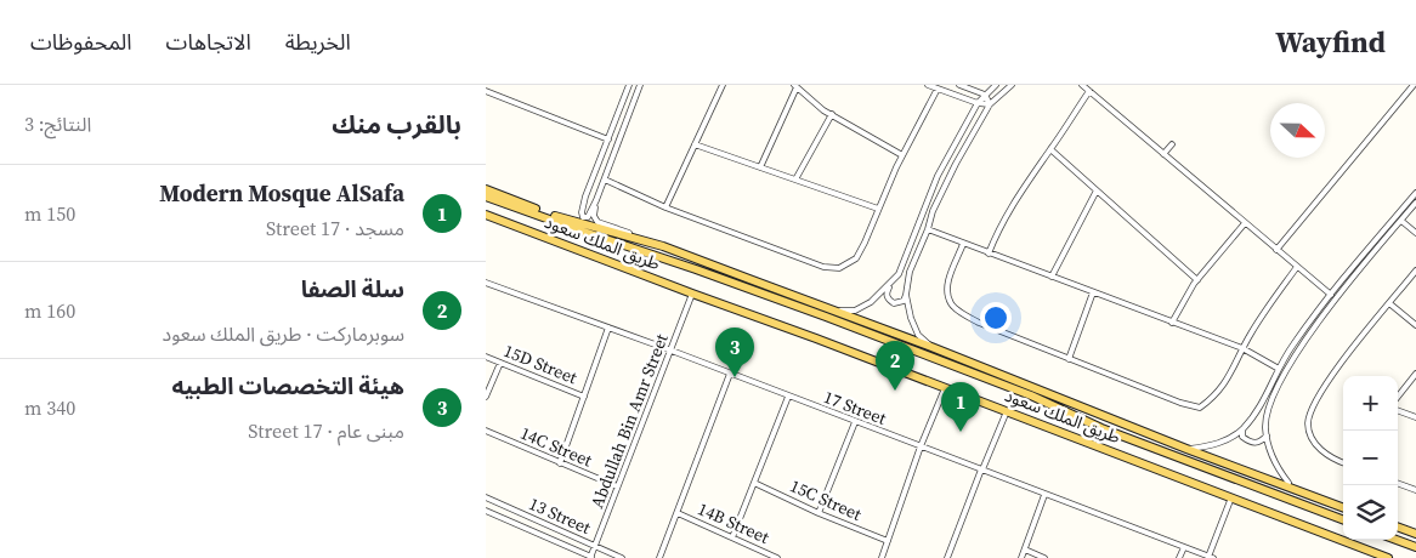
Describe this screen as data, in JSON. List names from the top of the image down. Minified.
{"streets":{"main road":["طريق الملك سعود"],"street":["15D Street","17 Street","Abdullah Bin Amr Street","14C Street","15C Street","13 Street","14B Street"]},"crossings":[["طريق الملك سعود","Abdullah Bin Amr Street"],["17 Street","Abdullah Bin Amr Street"],["Abdullah Bin Amr Street","14C Street"],["Abdullah Bin Amr Street","13 Street"]],"north":"right","page":{"header":"Wayfind","nav":["الخريطة","الاتجاهات","المحفوظات"],"heading":["بالقرب منك","النتائج: 3"],"list":[{"mark":"1","name":"Modern Mosque AlSafa","note":"مسجد · 17 Street","value":"150 m"},{"mark":"2","name":"سلة الصفا","note":"سوبرماركت · طريق الملك سعود","value":"160 m"},{"mark":"3","name":"هيئة التخصصات الطبيه","note":"مبنى عام · 17 Street","value":"340 m"}],"pins":["3","2","1"],"map_buttons":["+","−"]}}
